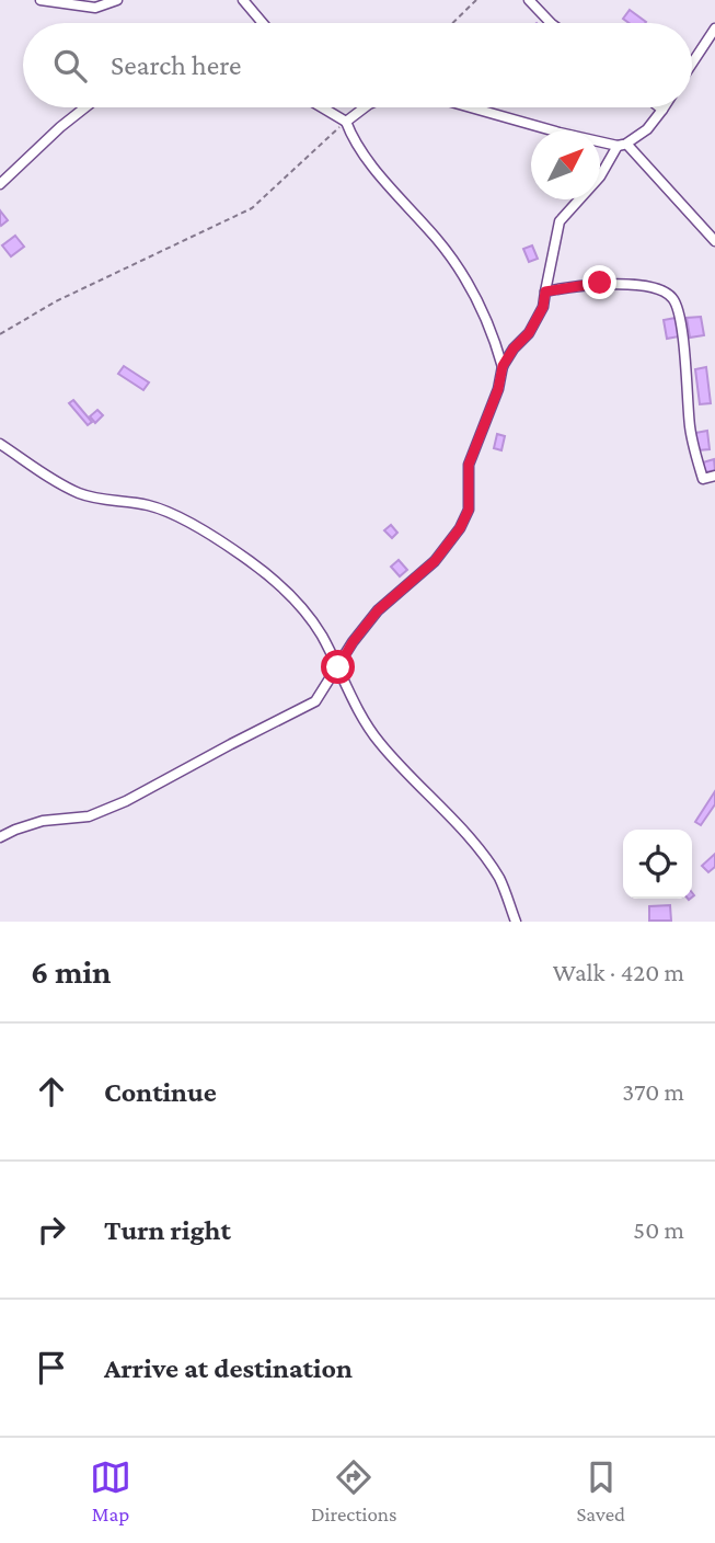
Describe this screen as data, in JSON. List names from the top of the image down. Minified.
{"north":"top right","page":{"search":"Search here","heading":["6 min","Walk · 420 m"],"list":[["Continue","370 m"],["Turn right","50 m"],"Arrive at destination"],"nav":["Map","Directions","Saved"]}}
